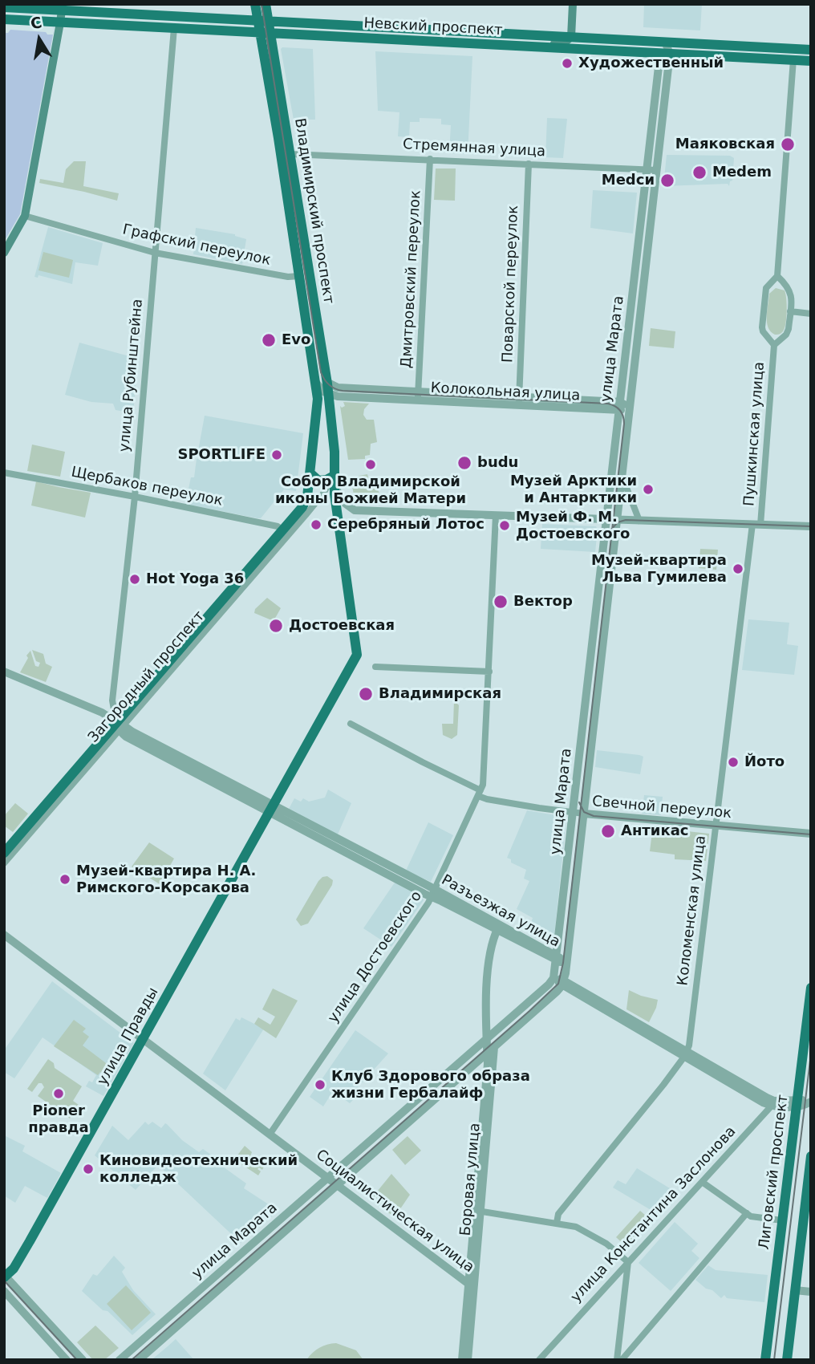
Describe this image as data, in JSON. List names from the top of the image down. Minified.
{"streets":{"main road":["Невский проспект","Владимирский проспект","Загородный проспект","улица Правды","Лиговский проспект"],"street":["Стремянная улица","Графский переулок","Дмитровский переулок","Поварской переулок","улица Марата","улица Рубинштейна","Колокольная улица","Пушкинская улица","Щербаков переулок","Свечной переулок","Коломенская улица","Разъезжая улица","улица Достоевского","Боровая улица","Социалистическая улица","улица Константина Заслонова"]},"crossings":[["Невский проспект","Владимирский проспект"],["Невский проспект","улица Марата"],["Невский проспект","улица Рубинштейна"],["Невский проспект","Пушкинская улица"],["Стремянная улица","Владимирский проспект"],["Стремянная улица","Дмитровский переулок"],["Стремянная улица","Поварской переулок"],["Стремянная улица","улица Марата"],["Владимирский проспект","Графский переулок"],["Владимирский проспект","Колокольная улица"],["Владимирский проспект","Загородный проспект"],["Владимирский проспект","улица Правды"],["Графский переулок","улица Рубинштейна"],["Дмитровский переулок","Колокольная улица"],["Поварской переулок","Колокольная улица"],["улица Марата","Колокольная улица"],["улица Марата","Свечной переулок"],["улица Марата","Разъезжая улица"],["улица Марата","Боровая улица"],["улица Марата","Социалистическая улица"],["улица Рубинштейна","Щербаков переулок"],["улица Рубинштейна","Загородный проспект"],["улица Рубинштейна","Разъезжая улица"],["Пушкинская улица","Коломенская улица"],["Щербаков переулок","Загородный проспект"],["Загородный проспект","Разъезжая улица"],["Свечной переулок","Коломенская улица"],["Свечной переулок","улица Достоевского"],["Разъезжая улица","улица Достоевского"],["Разъезжая улица","улица Правды"],["Разъезжая улица","Боровая улица"],["улица Достоевского","Социалистическая улица"],["улица Правды","Социалистическая улица"],["Боровая улица","Социалистическая улица"]],"places":["Художественный","Маяковская","Medem","Medси","Evo","SPORTLIFE","budu","Собор Владимирской иконы Божией Матери","Музей Арктики и Антарктики","Серебряный Лотос","Музей Ф. М. Достоевского","Музей-квартира Льва Гумилева","Hot Yoga 36","Вектор","Достоевская","Владимирская","Йото","Антикас","Музей-квартира Н. А. Римского-Корсакова","Клуб Здорового образа жизни Гербалайф","Pioner правда","Киновидеотехнический колледж"],"north":"top"}
